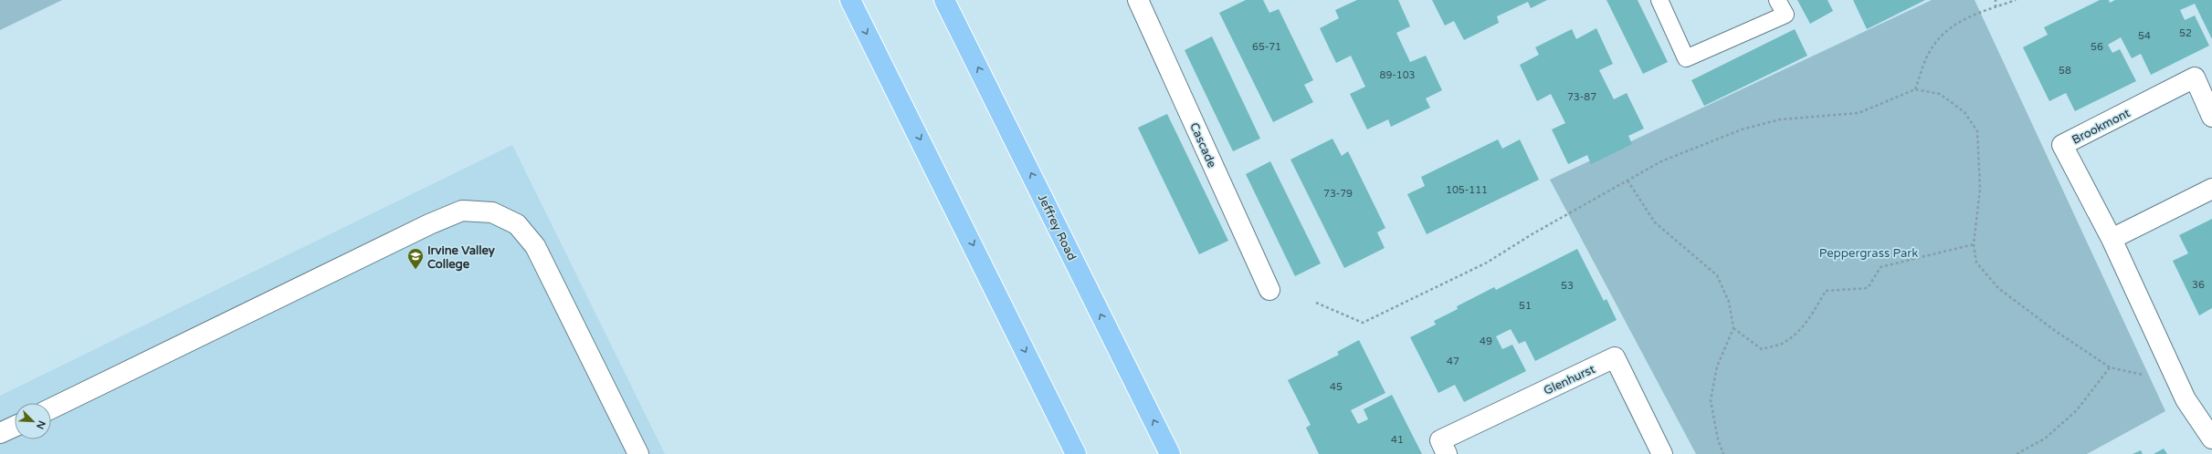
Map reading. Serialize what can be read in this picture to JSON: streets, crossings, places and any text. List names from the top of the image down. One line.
{"streets":{"main road":["Jeffrey Road"],"street":["Brookmont","Cascade","Glenhurst"]},"parks":["Peppergrass Park"],"places":{"school or university":["Irvine Valley College"]},"house_numbers":["52","54","65-71","56","58","89-103","73-87","105-111","73-79","36","53","51","49","47","45","41"],"north":"bottom right"}
